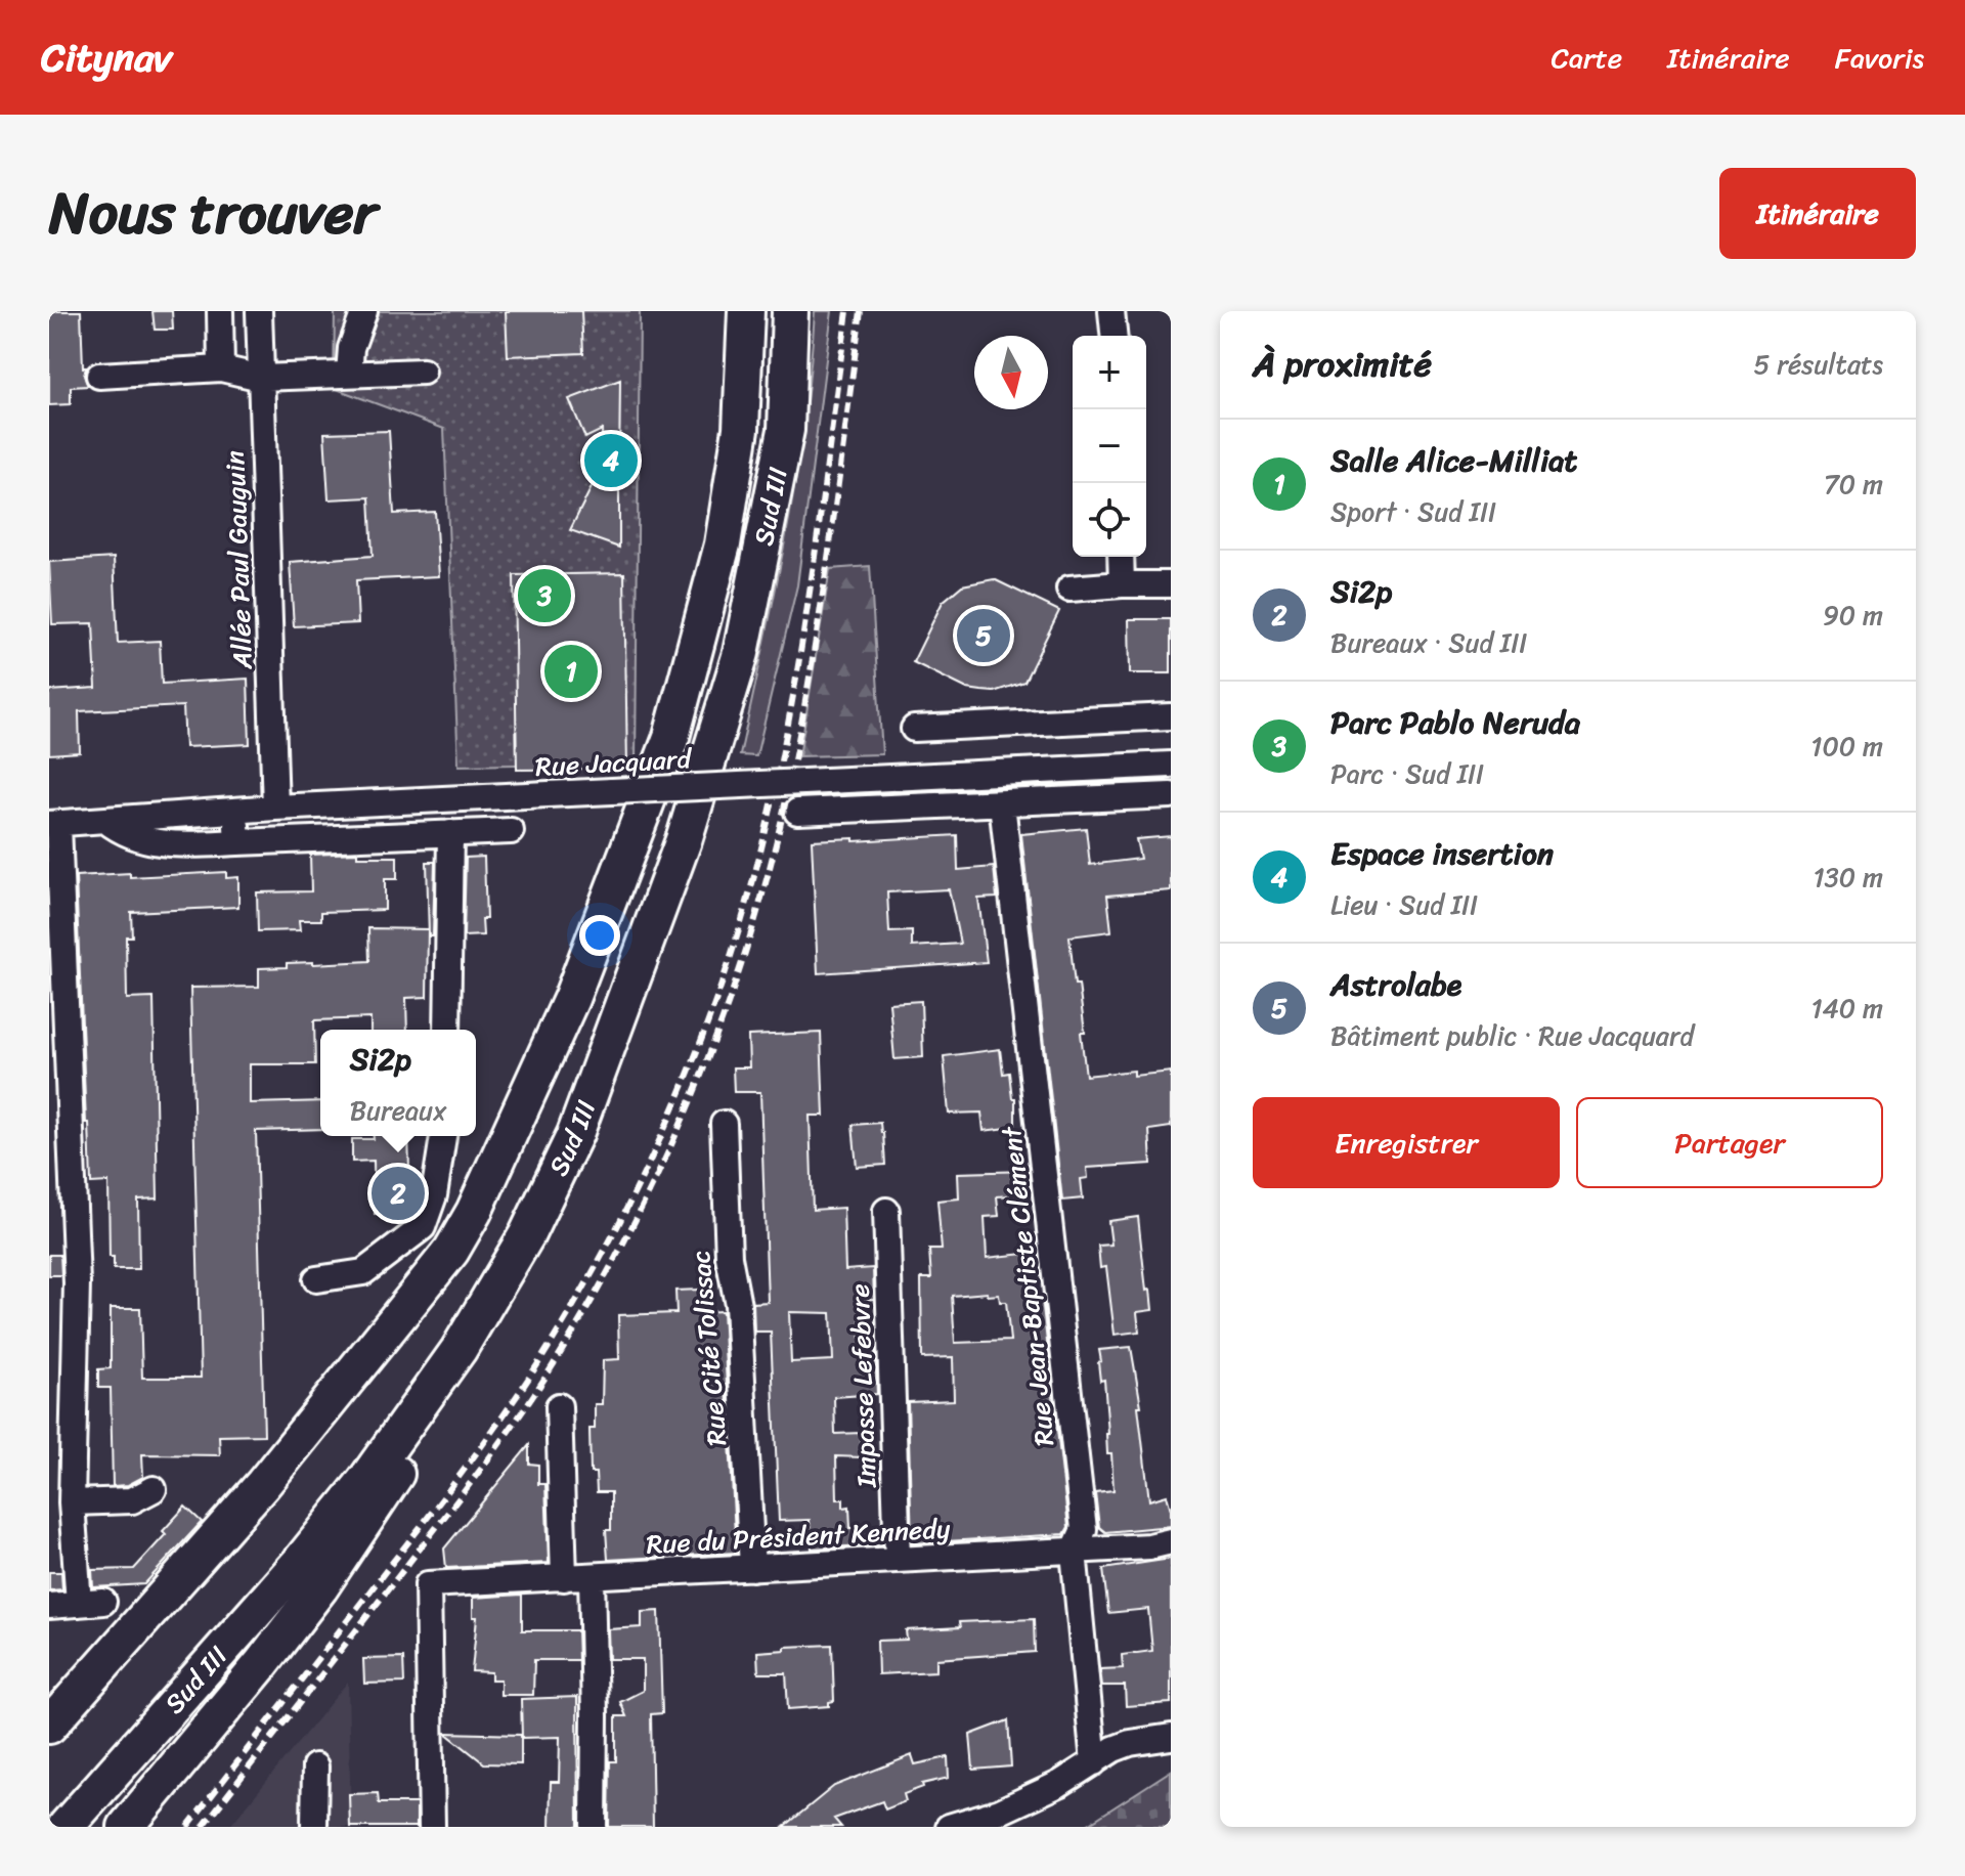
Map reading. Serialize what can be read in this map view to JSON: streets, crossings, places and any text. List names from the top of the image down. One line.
{"streets":{"highway":["Sud III"],"street":["Allée Paul Gauguin","Rue Jacquard","Rue Jean-Baptiste Clément","Rue Cité Tolissac","Impasse Lefebvre","Rue du Président Kennedy"]},"crossings":[["Allée Paul Gauguin","Rue Jacquard"],["Rue Jean-Baptiste Clément","Rue du Président Kennedy"],["Rue Cité Tolissac","Rue du Président Kennedy"],["Impasse Lefebvre","Rue du Président Kennedy"]],"north":"bottom","page":{"header":"Citynav","nav":["Carte","Itinéraire","Favoris"],"title":"Nous trouver","buttons":["Itinéraire",["Enregistrer","Partager"]],"heading":["À proximité","5 résultats"],"map_buttons":["+","−"],"list":[{"mark":"1","name":"Salle Alice-Milliat","note":"Sport · Sud III","value":"70 m"},{"mark":"2","name":"Si2p","note":"Bureaux · Sud III","value":"90 m"},{"mark":"3","name":"Parc Pablo Neruda","note":"Parc · Sud III","value":"100 m"},{"mark":"4","name":"Espace insertion","note":"Lieu · Sud III","value":"130 m"},{"mark":"5","name":"Astrolabe","note":"Bâtiment public · Rue Jacquard","value":"140 m"}],"pins":["4","3","5","1","2"],"popup":["Si2p","Bureaux"]}}
